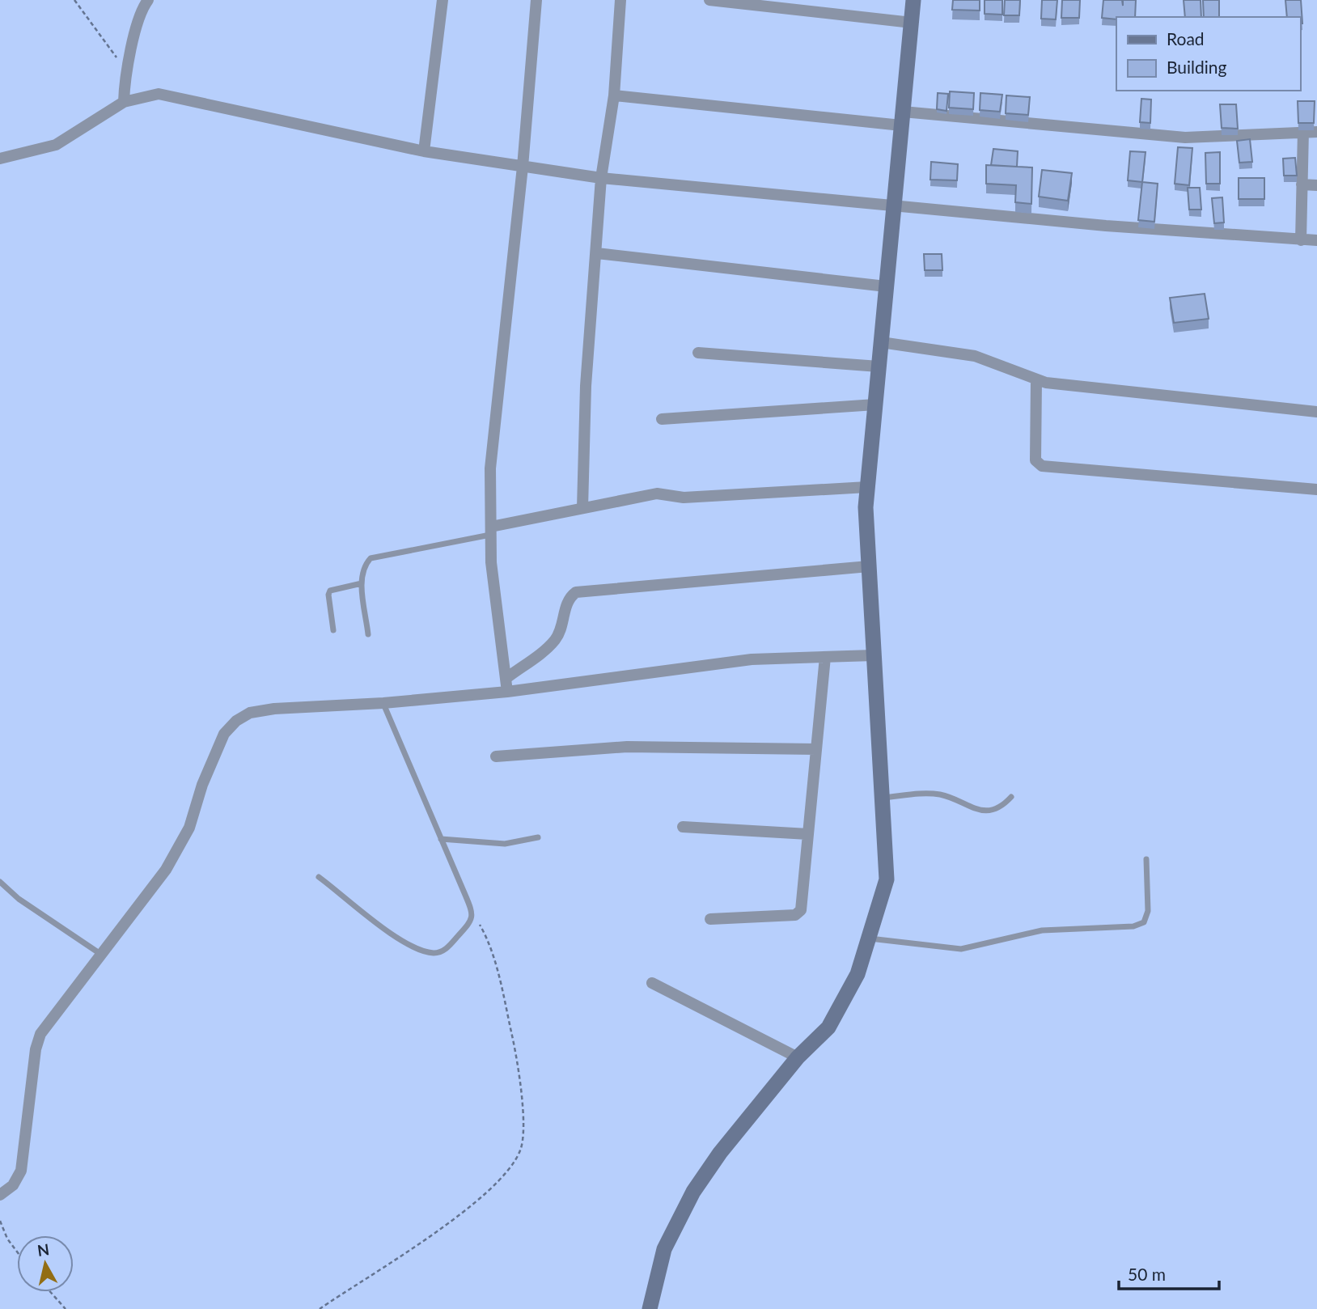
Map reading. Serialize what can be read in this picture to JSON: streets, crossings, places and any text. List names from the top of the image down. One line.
{"legend":["Road","Building"],"scale_bar":"50 m","north":"top"}
